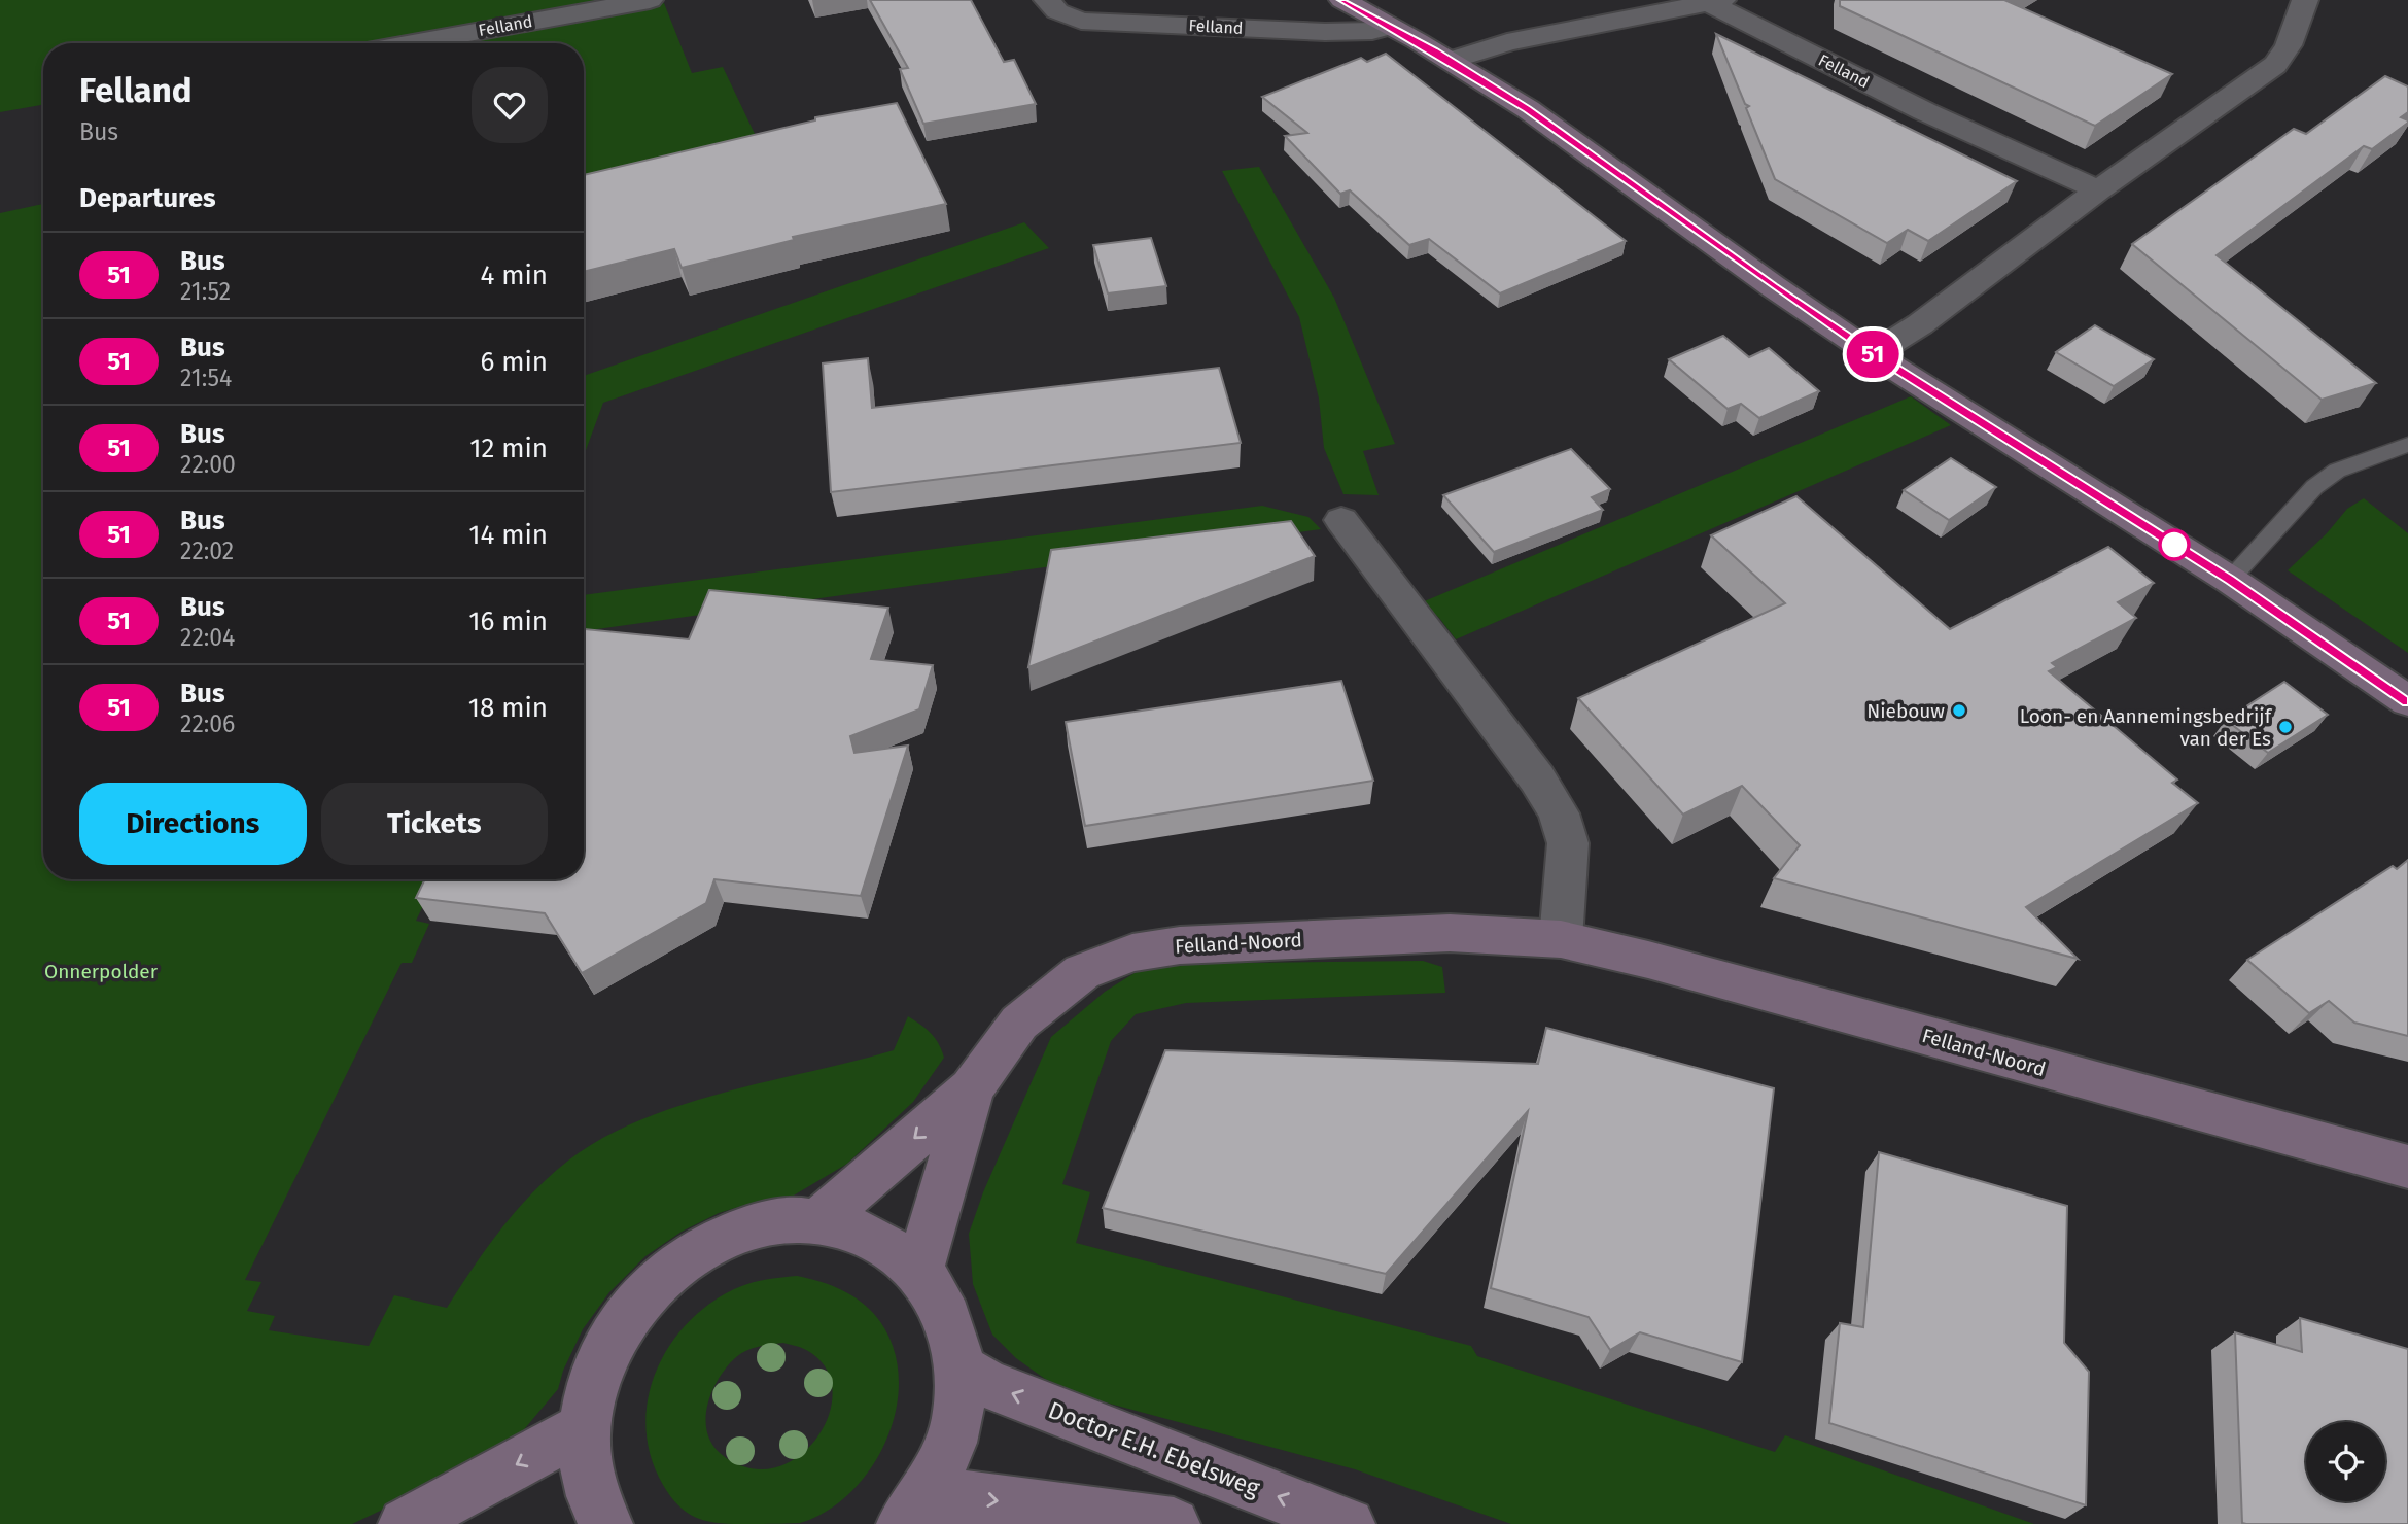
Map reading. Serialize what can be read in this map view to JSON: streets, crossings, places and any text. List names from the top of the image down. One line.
{"streets":{"street":["Felland","Felland-Noord","Doctor E.H. Ebelsweg"]},"parks":["Onnerpolder"],"places":["Niebouw","Loon- en Aannemingsbedrijf van der Es"],"lines":["bus line 51"],"page":{"on_map":"51","heading":[["Felland","Bus"],"Departures"],"list":[{"mark":"51","name":"Bus","note":"21:52","value":"4 min"},{"mark":"51","name":"Bus","note":"21:54","value":"6 min"},{"mark":"51","name":"Bus","note":"22:00","value":"12 min"},{"mark":"51","name":"Bus","note":"22:02","value":"14 min"},{"mark":"51","name":"Bus","note":"22:04","value":"16 min"},{"mark":"51","name":"Bus","note":"22:06","value":"18 min"}],"buttons":["Directions","Tickets"]}}
